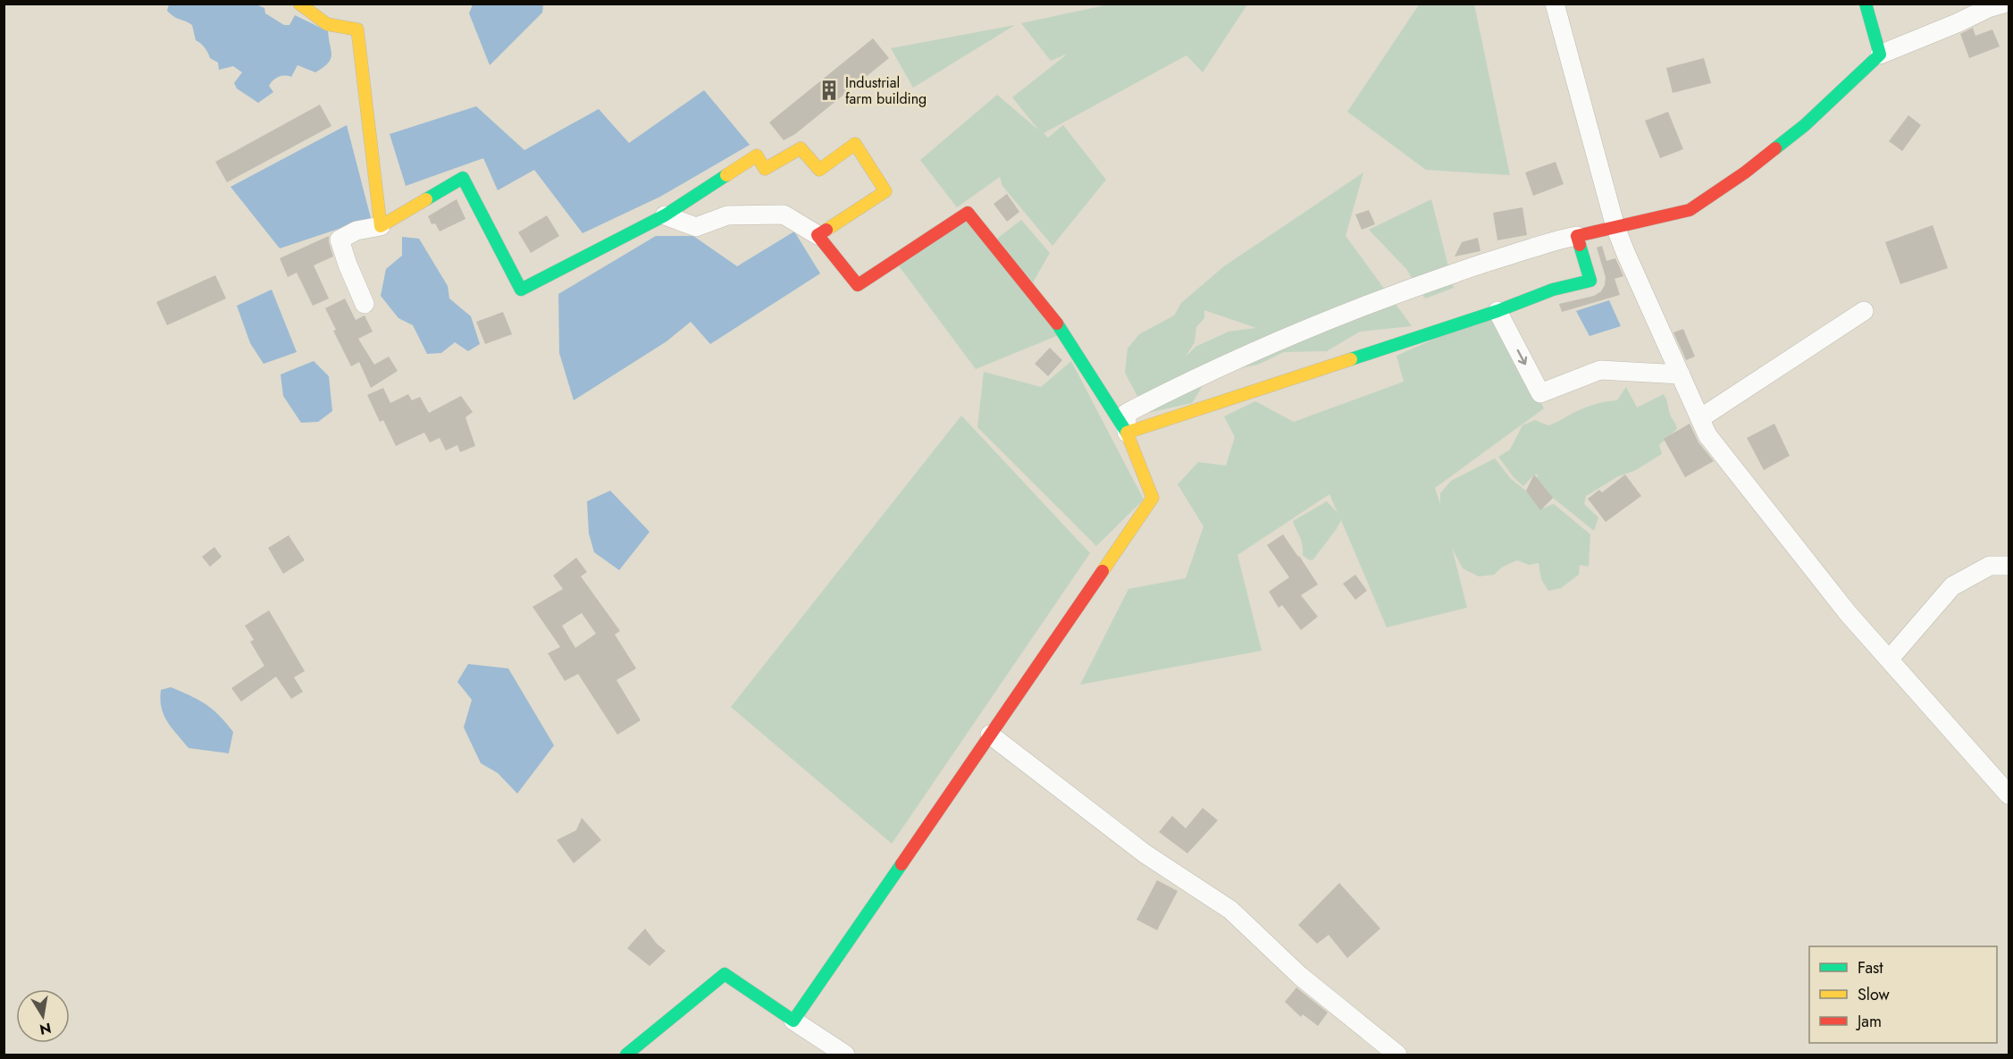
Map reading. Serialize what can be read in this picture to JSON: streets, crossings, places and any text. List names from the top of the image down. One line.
{"places":{"building":["Industrial farm building"]},"legend":["Fast","Slow","Jam"],"north":"bottom"}
